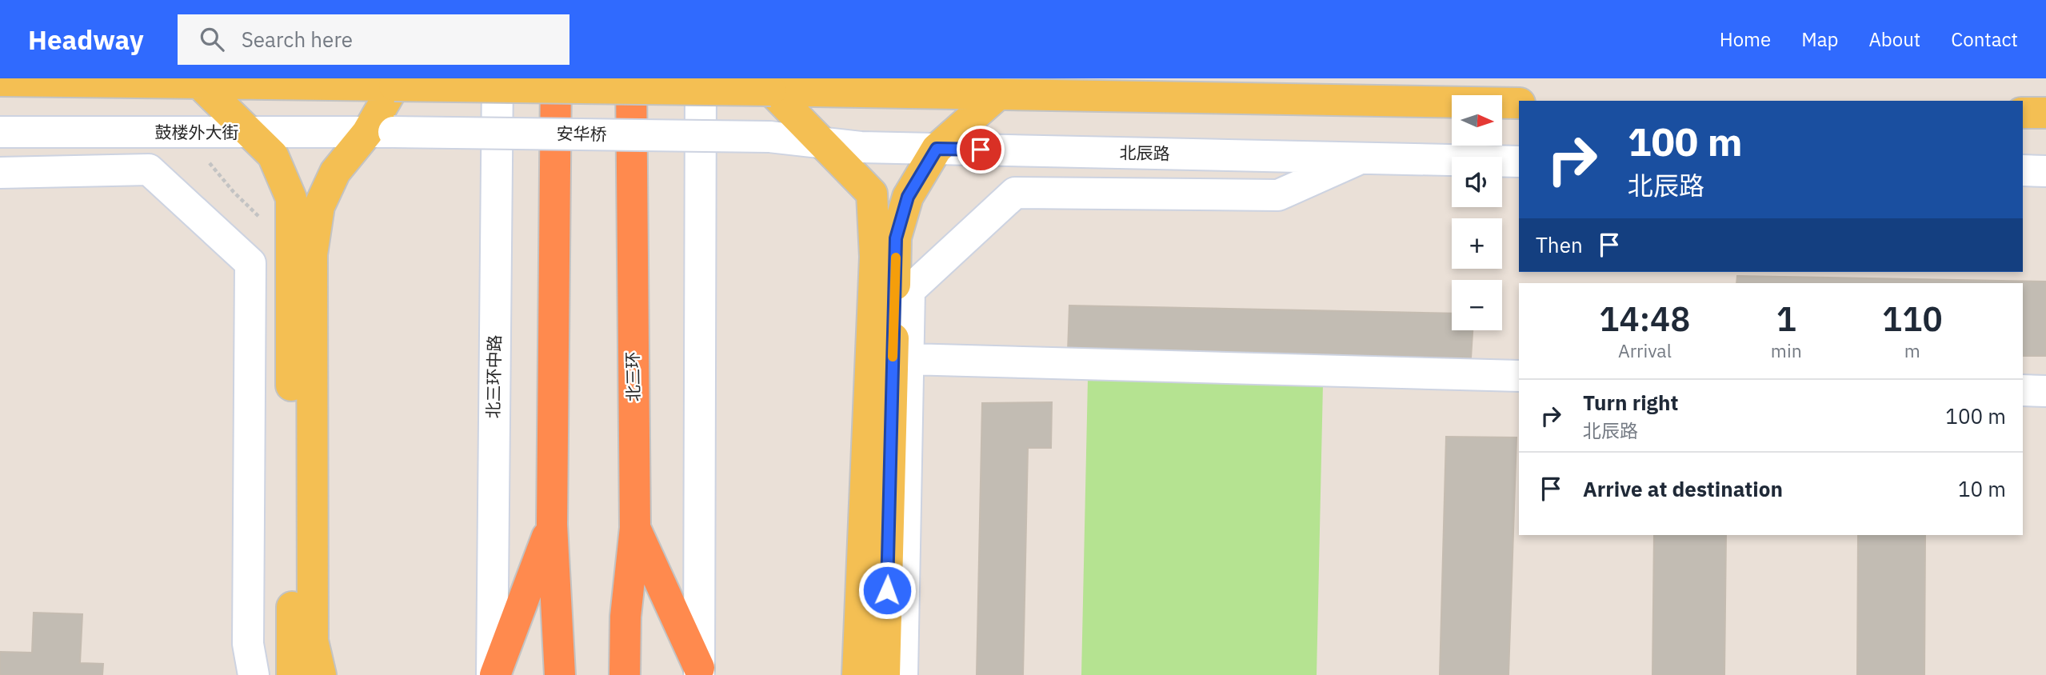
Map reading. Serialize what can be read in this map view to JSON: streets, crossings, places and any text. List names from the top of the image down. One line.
{"streets":{"highway":["北三环"],"street":["鼓楼外大街","安华桥","北辰路","北三环中路"]},"crossings":[["鼓楼外大街","安华桥"],["安华桥","北辰路"]],"north":"right","page":{"header":"Headway","search":"Search here","nav":["Home","Map","About","Contact"],"map_buttons":["+","−"],"turn":["100 m","北辰路"],"then":"Then","eta":["14:48","Arrival","1","min","110","m"],"list":[{"name":"Turn right","note":"北辰路","value":"100 m"},{"name":"Arrive at destination","value":"10 m"}]}}
